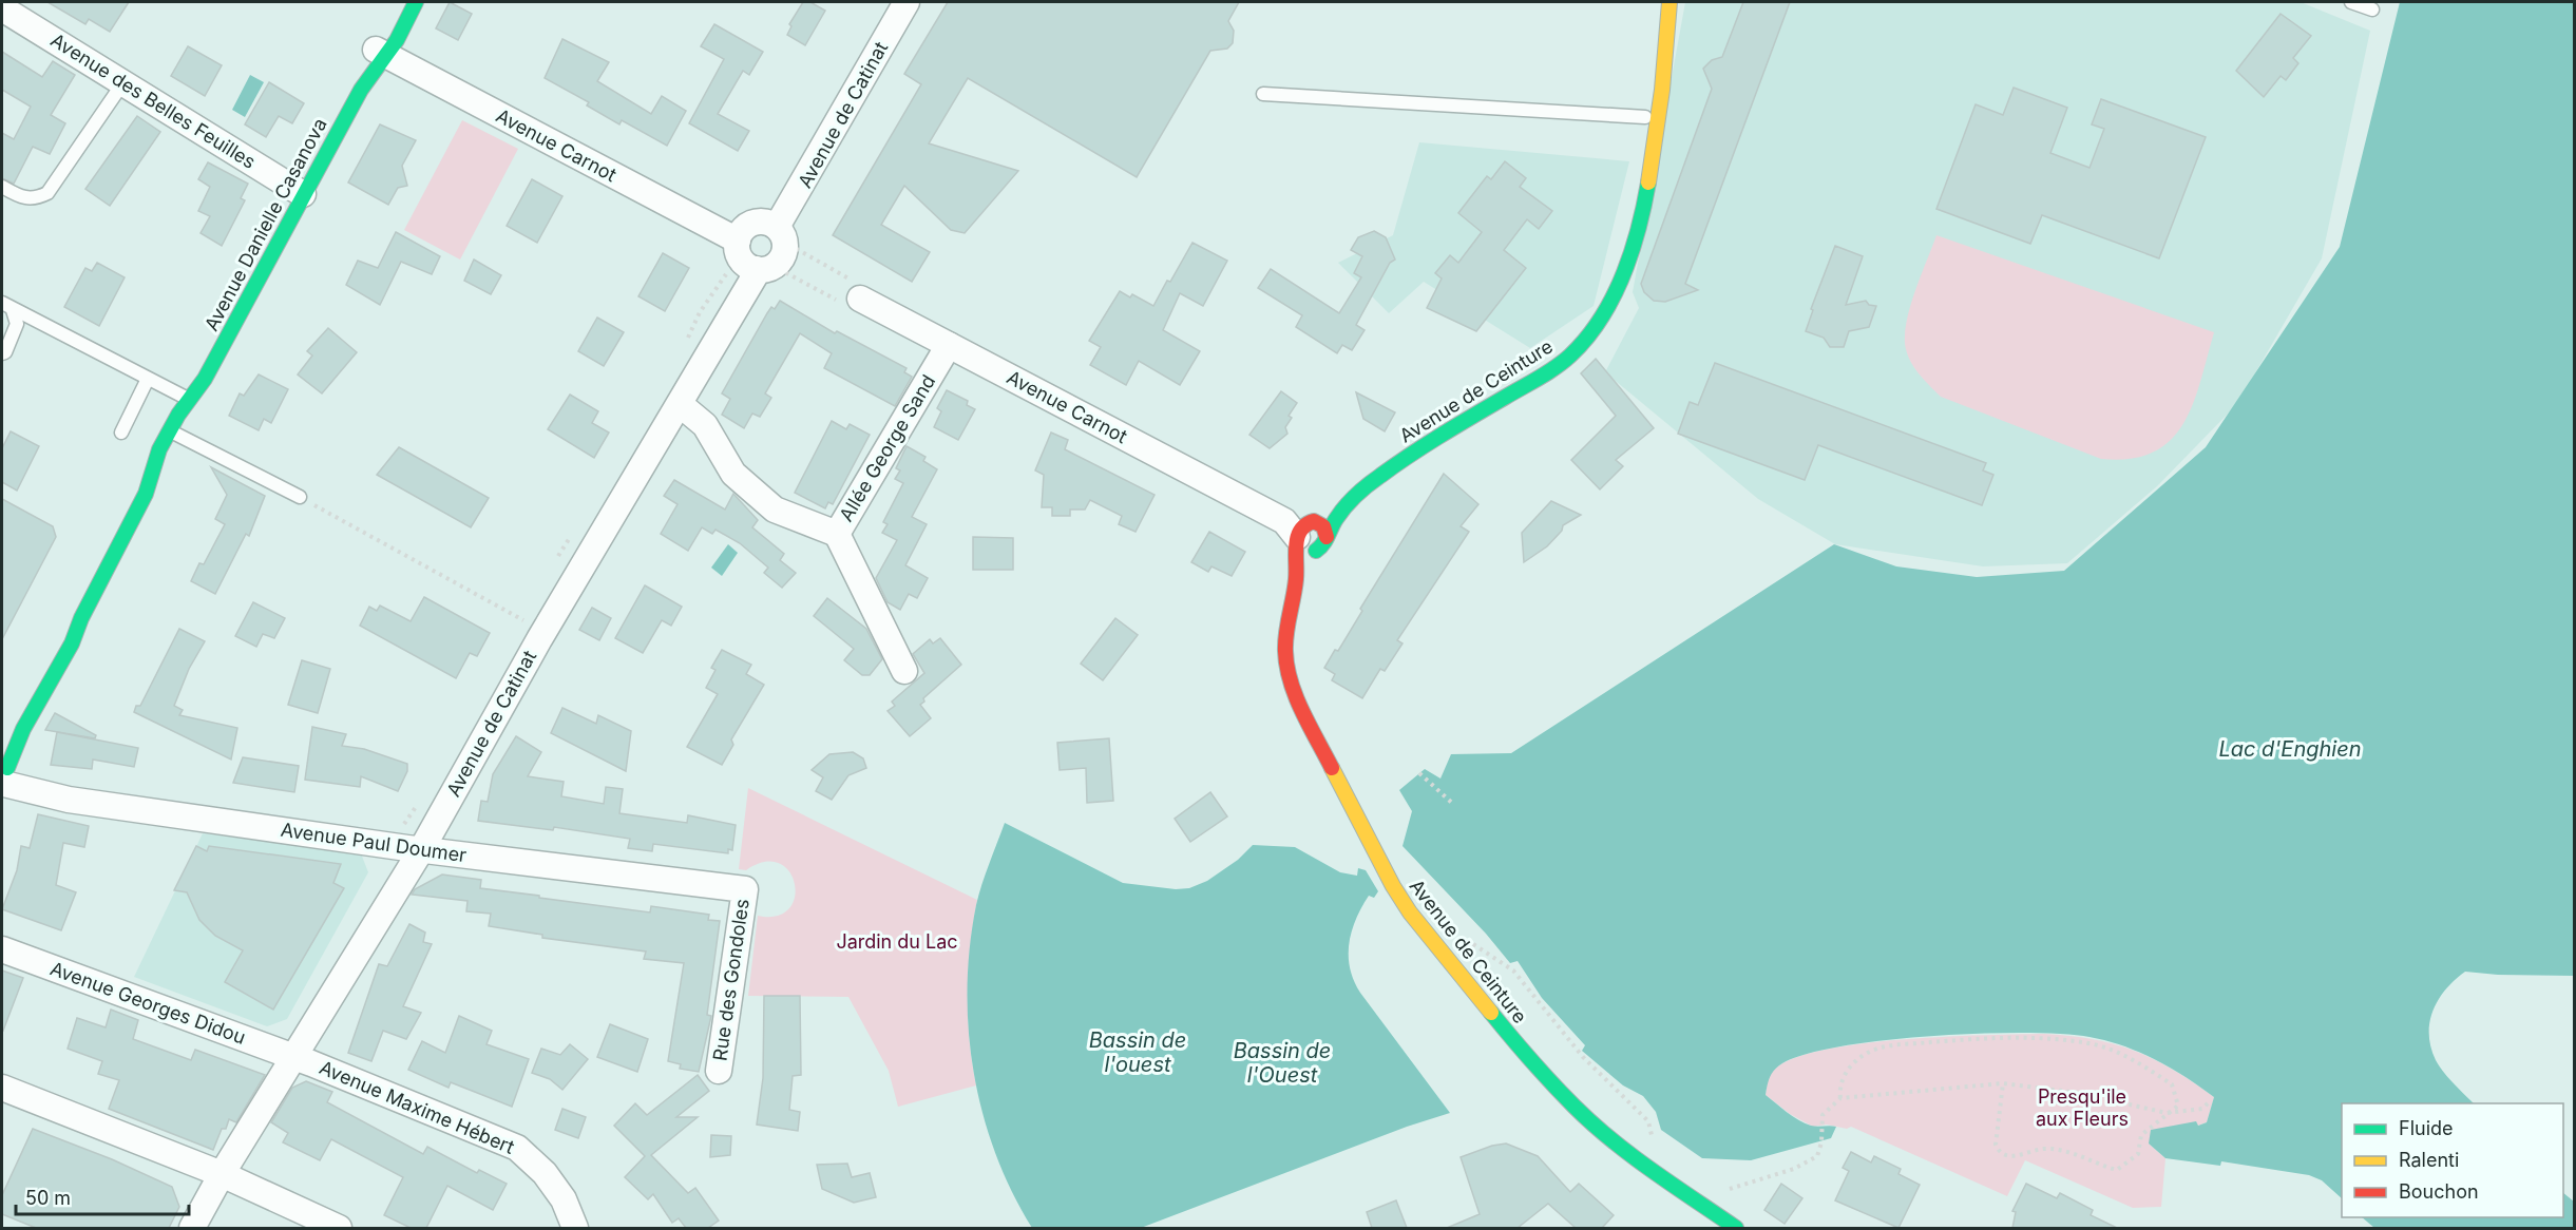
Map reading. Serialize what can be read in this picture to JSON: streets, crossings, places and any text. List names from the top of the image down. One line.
{"streets":{"street":["Avenue des Belles Feuilles","Avenue de Catinat","Avenue Carnot","Avenue Danielle Casanova","Avenue de Ceinture","Allée George Sand","Avenue Paul Doumer","Rue des Gondoles","Avenue Georges Didou","Avenue Maxime Hébert"]},"crossings":[["Avenue des Belles Feuilles","Avenue Danielle Casanova"],["Avenue de Catinat","Allée George Sand"],["Avenue de Catinat","Avenue Paul Doumer"],["Avenue de Catinat","Avenue Georges Didou"],["Avenue de Catinat","Avenue Maxime Hébert"],["Avenue Carnot","Avenue Danielle Casanova"],["Avenue Carnot","Avenue de Ceinture"],["Avenue Carnot","Allée George Sand"],["Avenue Danielle Casanova","Avenue Paul Doumer"],["Avenue Paul Doumer","Rue des Gondoles"],["Avenue Georges Didou","Avenue Maxime Hébert"]],"water":["Lac d'Enghien","Bassin de l'ouest","Bassin de l'Ouest"],"parks":["Jardin du Lac","Presqu'ile aux Fleurs"],"legend":["Fluide","Ralenti","Bouchon"],"scale_bar":"50 m"}
